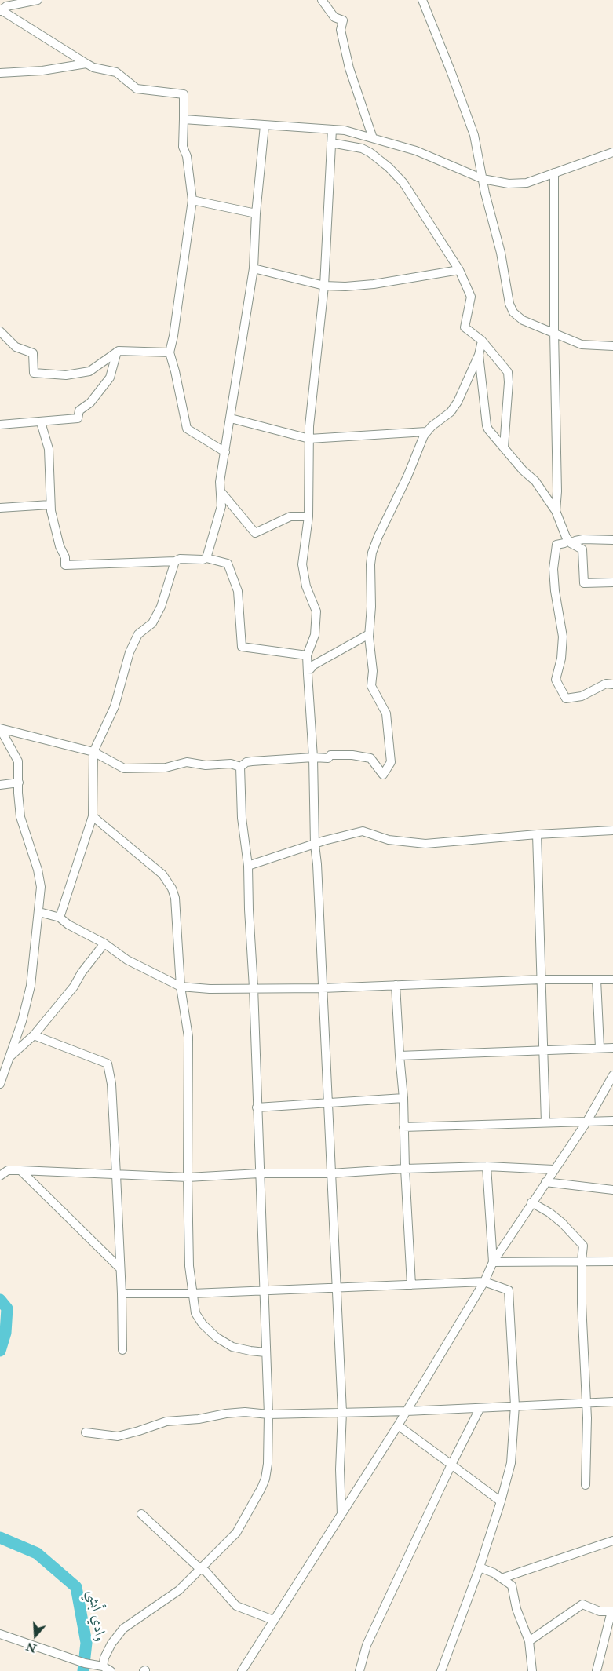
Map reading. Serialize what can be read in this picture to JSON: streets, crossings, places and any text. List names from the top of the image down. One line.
{"water":["وادي أبشي"],"north":"bottom"}
